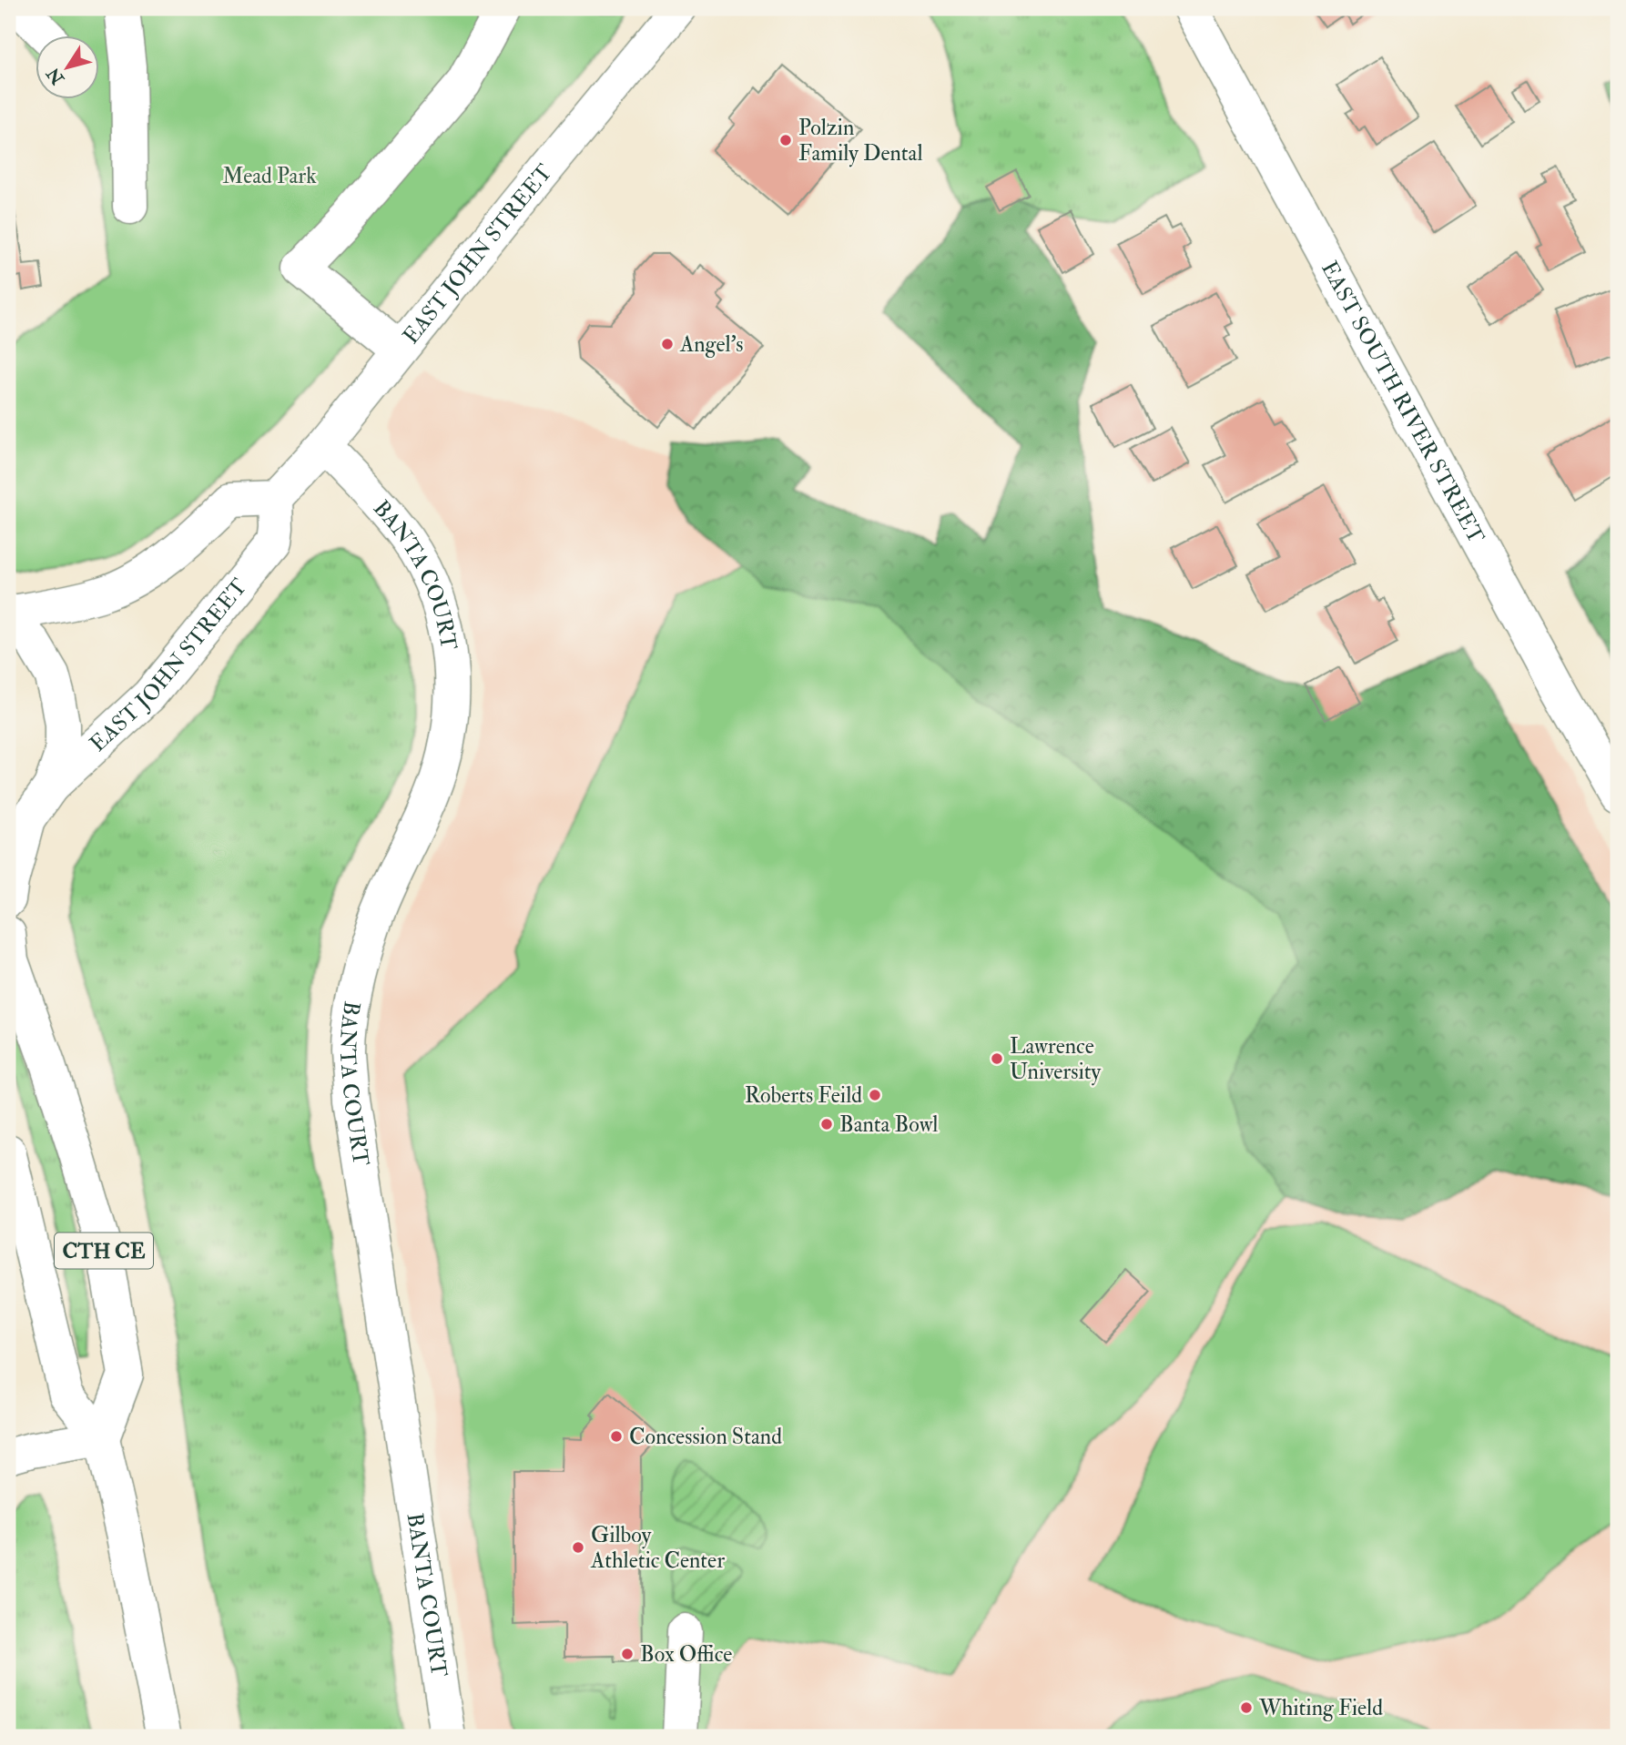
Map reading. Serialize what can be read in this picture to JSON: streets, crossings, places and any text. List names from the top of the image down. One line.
{"streets":{"street":["EAST JOHN STREET","EAST SOUTH RIVER STREET","BANTA COURT","CTH CE"]},"crossings":[["EAST JOHN STREET","BANTA COURT"]],"parks":["Mead Park"],"places":["Polzin Family Dental","Angel's","Lawrence University","Roberts Feild","Banta Bowl","Concession Stand","Gilboy Athletic Center","Box Office","Whiting Field"],"north":"bottom left"}
